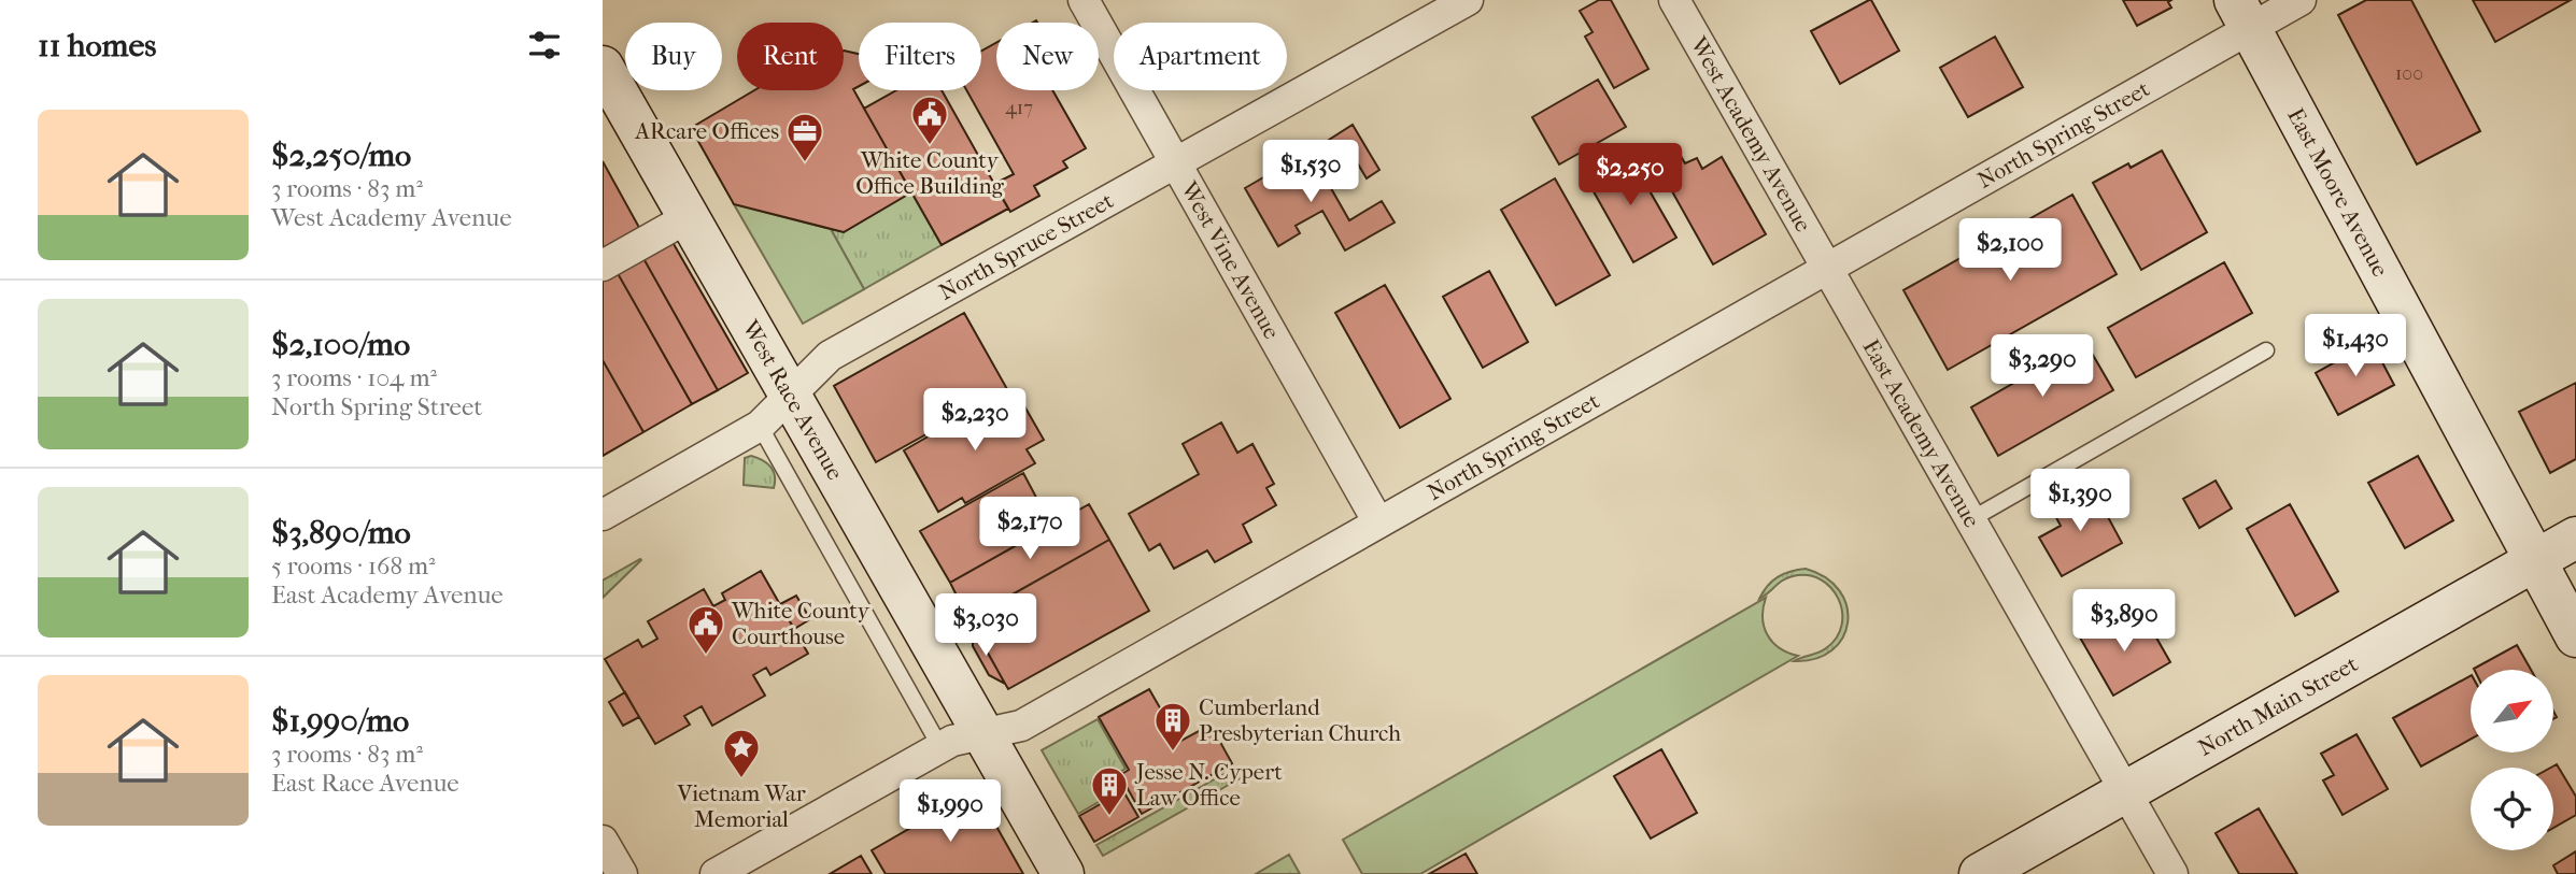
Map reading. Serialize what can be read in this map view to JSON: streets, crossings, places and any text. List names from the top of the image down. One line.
{"streets":{"street":["West Academy Avenue","North Spring Street","East Moore Avenue","North Spruce Street","West Vine Avenue","West Race Avenue","East Academy Avenue","North Main Street"]},"crossings":[["West Academy Avenue","North Spring Street"],["West Academy Avenue","East Academy Avenue"],["North Spring Street","East Moore Avenue"],["North Spring Street","West Vine Avenue"],["North Spring Street","West Race Avenue"],["North Spring Street","East Academy Avenue"],["East Moore Avenue","North Main Street"],["North Spruce Street","West Vine Avenue"],["North Spruce Street","West Race Avenue"],["East Academy Avenue","North Main Street"]],"places":{"public building":["White County Office Building","White County Courthouse"],"office":["ARcare Offices"],"building":["Cumberland Presbyterian Church","Jesse N. Cypert Law Office"],"place":["Vietnam War Memorial"]},"house_numbers":["100","417"],"north":"top right","page":{"heading":"11 homes","chip":["Buy","Rent","Filters","New","Apartment"],"list":[{"name":"$2,250/mo","note":"3 rooms · 83 m² · West Academy Avenue"},{"name":"$2,100/mo","note":"3 rooms · 104 m² · North Spring Street"},{"name":"$3,890/mo","note":"5 rooms · 168 m² · East Academy Avenue"},{"name":"$1,990/mo","note":"3 rooms · 83 m² · East Race Avenue"}],"price":["$1,530","$2,250","$2,100","$1,430","$3,290","$2,230","$1,390","$2,170","$3,890","$3,030","$1,990"]}}
